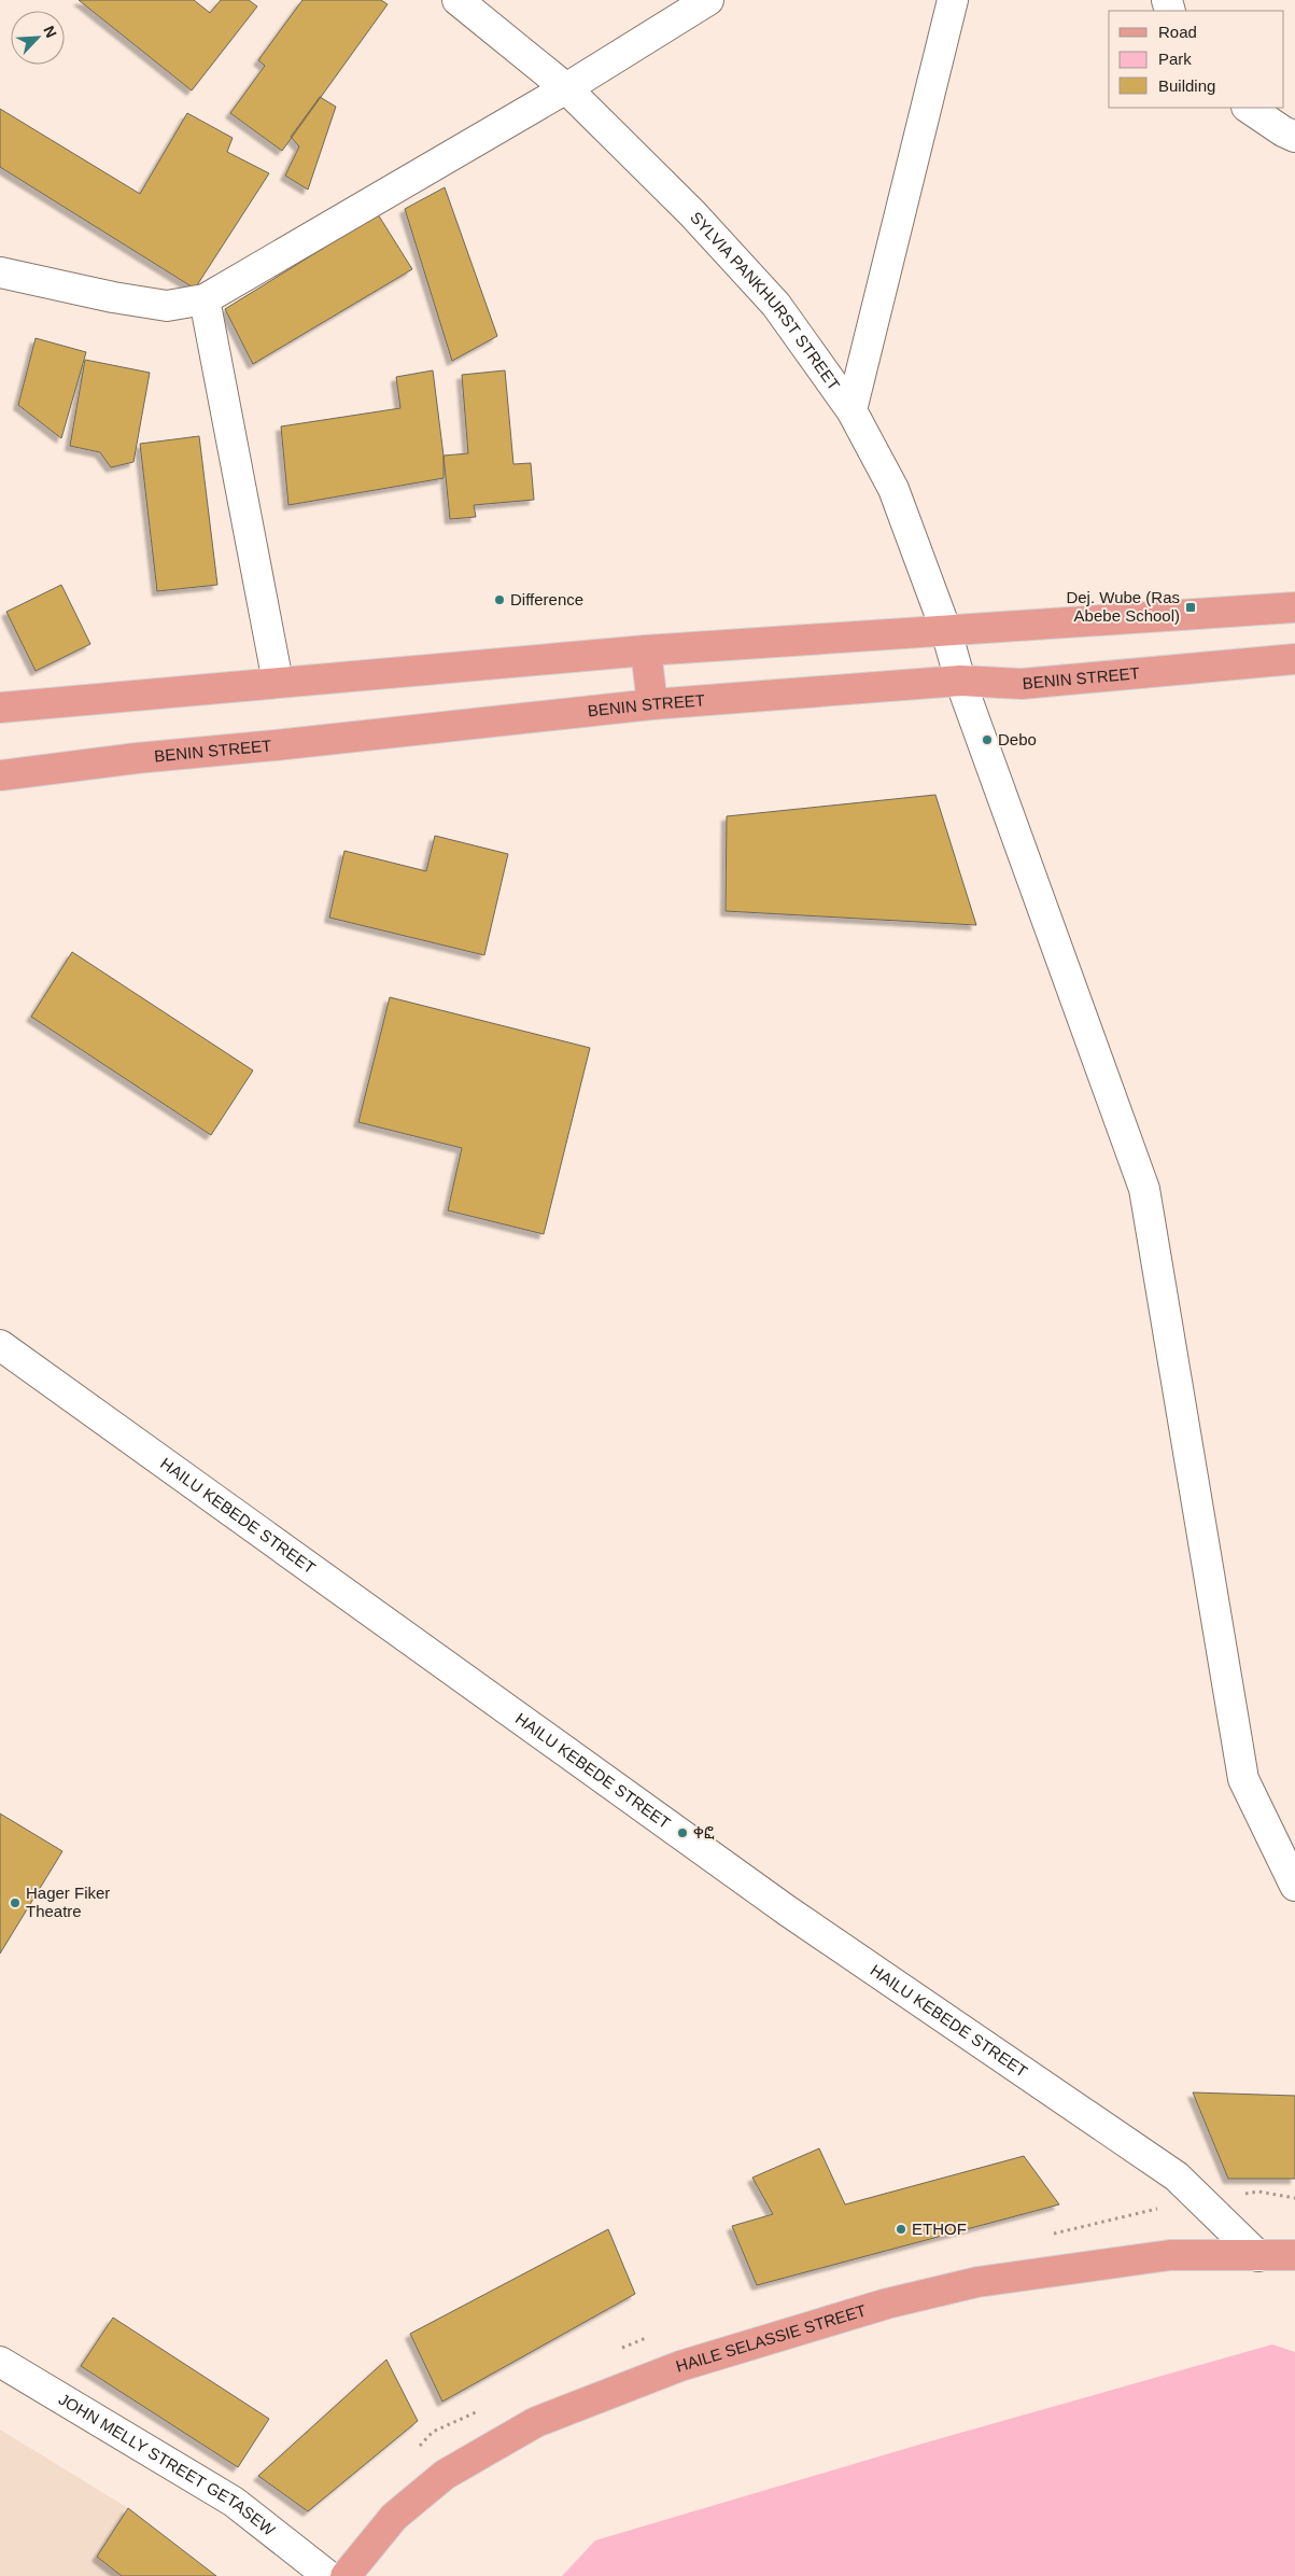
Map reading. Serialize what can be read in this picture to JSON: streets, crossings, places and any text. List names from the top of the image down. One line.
{"streets":{"main road":["BENIN STREET","HAILE SELASSIE STREET"],"street":["SYLVIA PANKHURST STREET","HAILU KEBEDE STREET","JOHN MELLY STREET GETASEW"]},"crossings":[["SYLVIA PANKHURST STREET","BENIN STREET"],["HAILU KEBEDE STREET","HAILE SELASSIE STREET"]],"places":{"other":["Difference","Debo","ቀፎ","Hager Fiker Theatre","ETHOF"],"transit":["Dej. Wube (Ras Abebe School)"]},"legend":["Road","Park","Building"],"north":"top right"}
